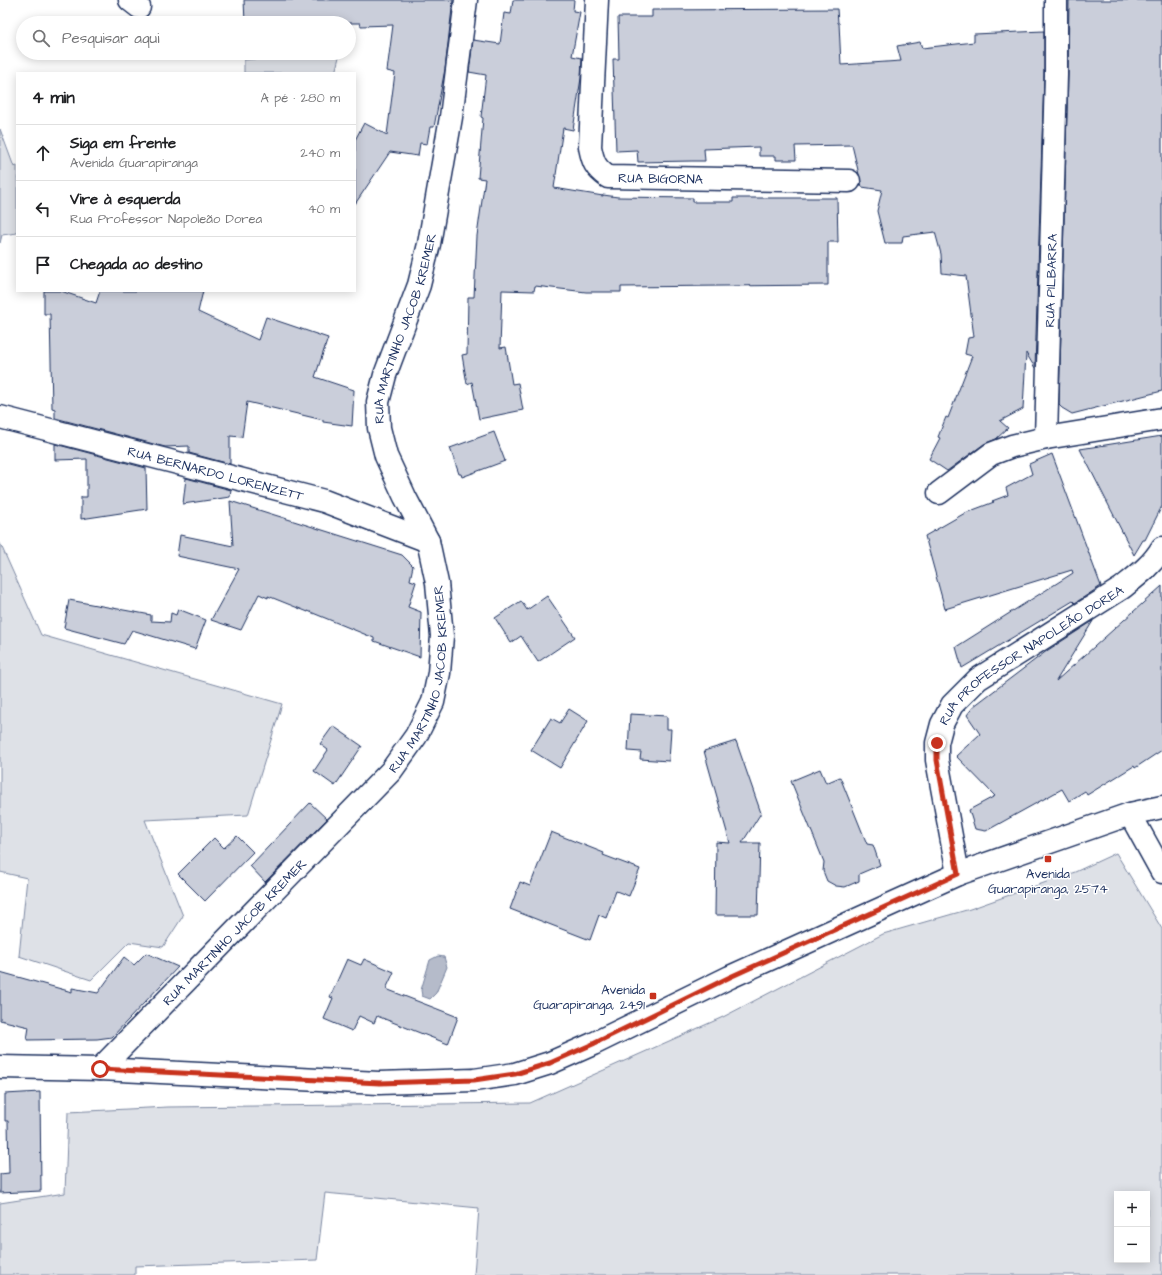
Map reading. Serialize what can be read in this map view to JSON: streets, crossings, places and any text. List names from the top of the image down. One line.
{"streets":{"street":["RUA BIGORNA","RUA PILBARRA","RUA MARTINHO JACOB KREMER","RUA BERNARDO LORENZETT","RUA PROFESSOR NAPOLEÃO DOREA"]},"crossings":[["RUA MARTINHO JACOB KREMER","RUA BERNARDO LORENZETT"]],"places":{"transit":["Avenida Guarapiranga, 2574","Avenida Guarapiranga, 2491"]},"page":{"search":"Pesquisar aqui","heading":["4 min","A pé · 280 m"],"list":[["Siga em frente","Avenida Guarapiranga","240 m"],["Vire à esquerda","Rua Professor Napoleão Dorea","40 m"],"Chegada ao destino"],"map_buttons":["+","−"]}}
